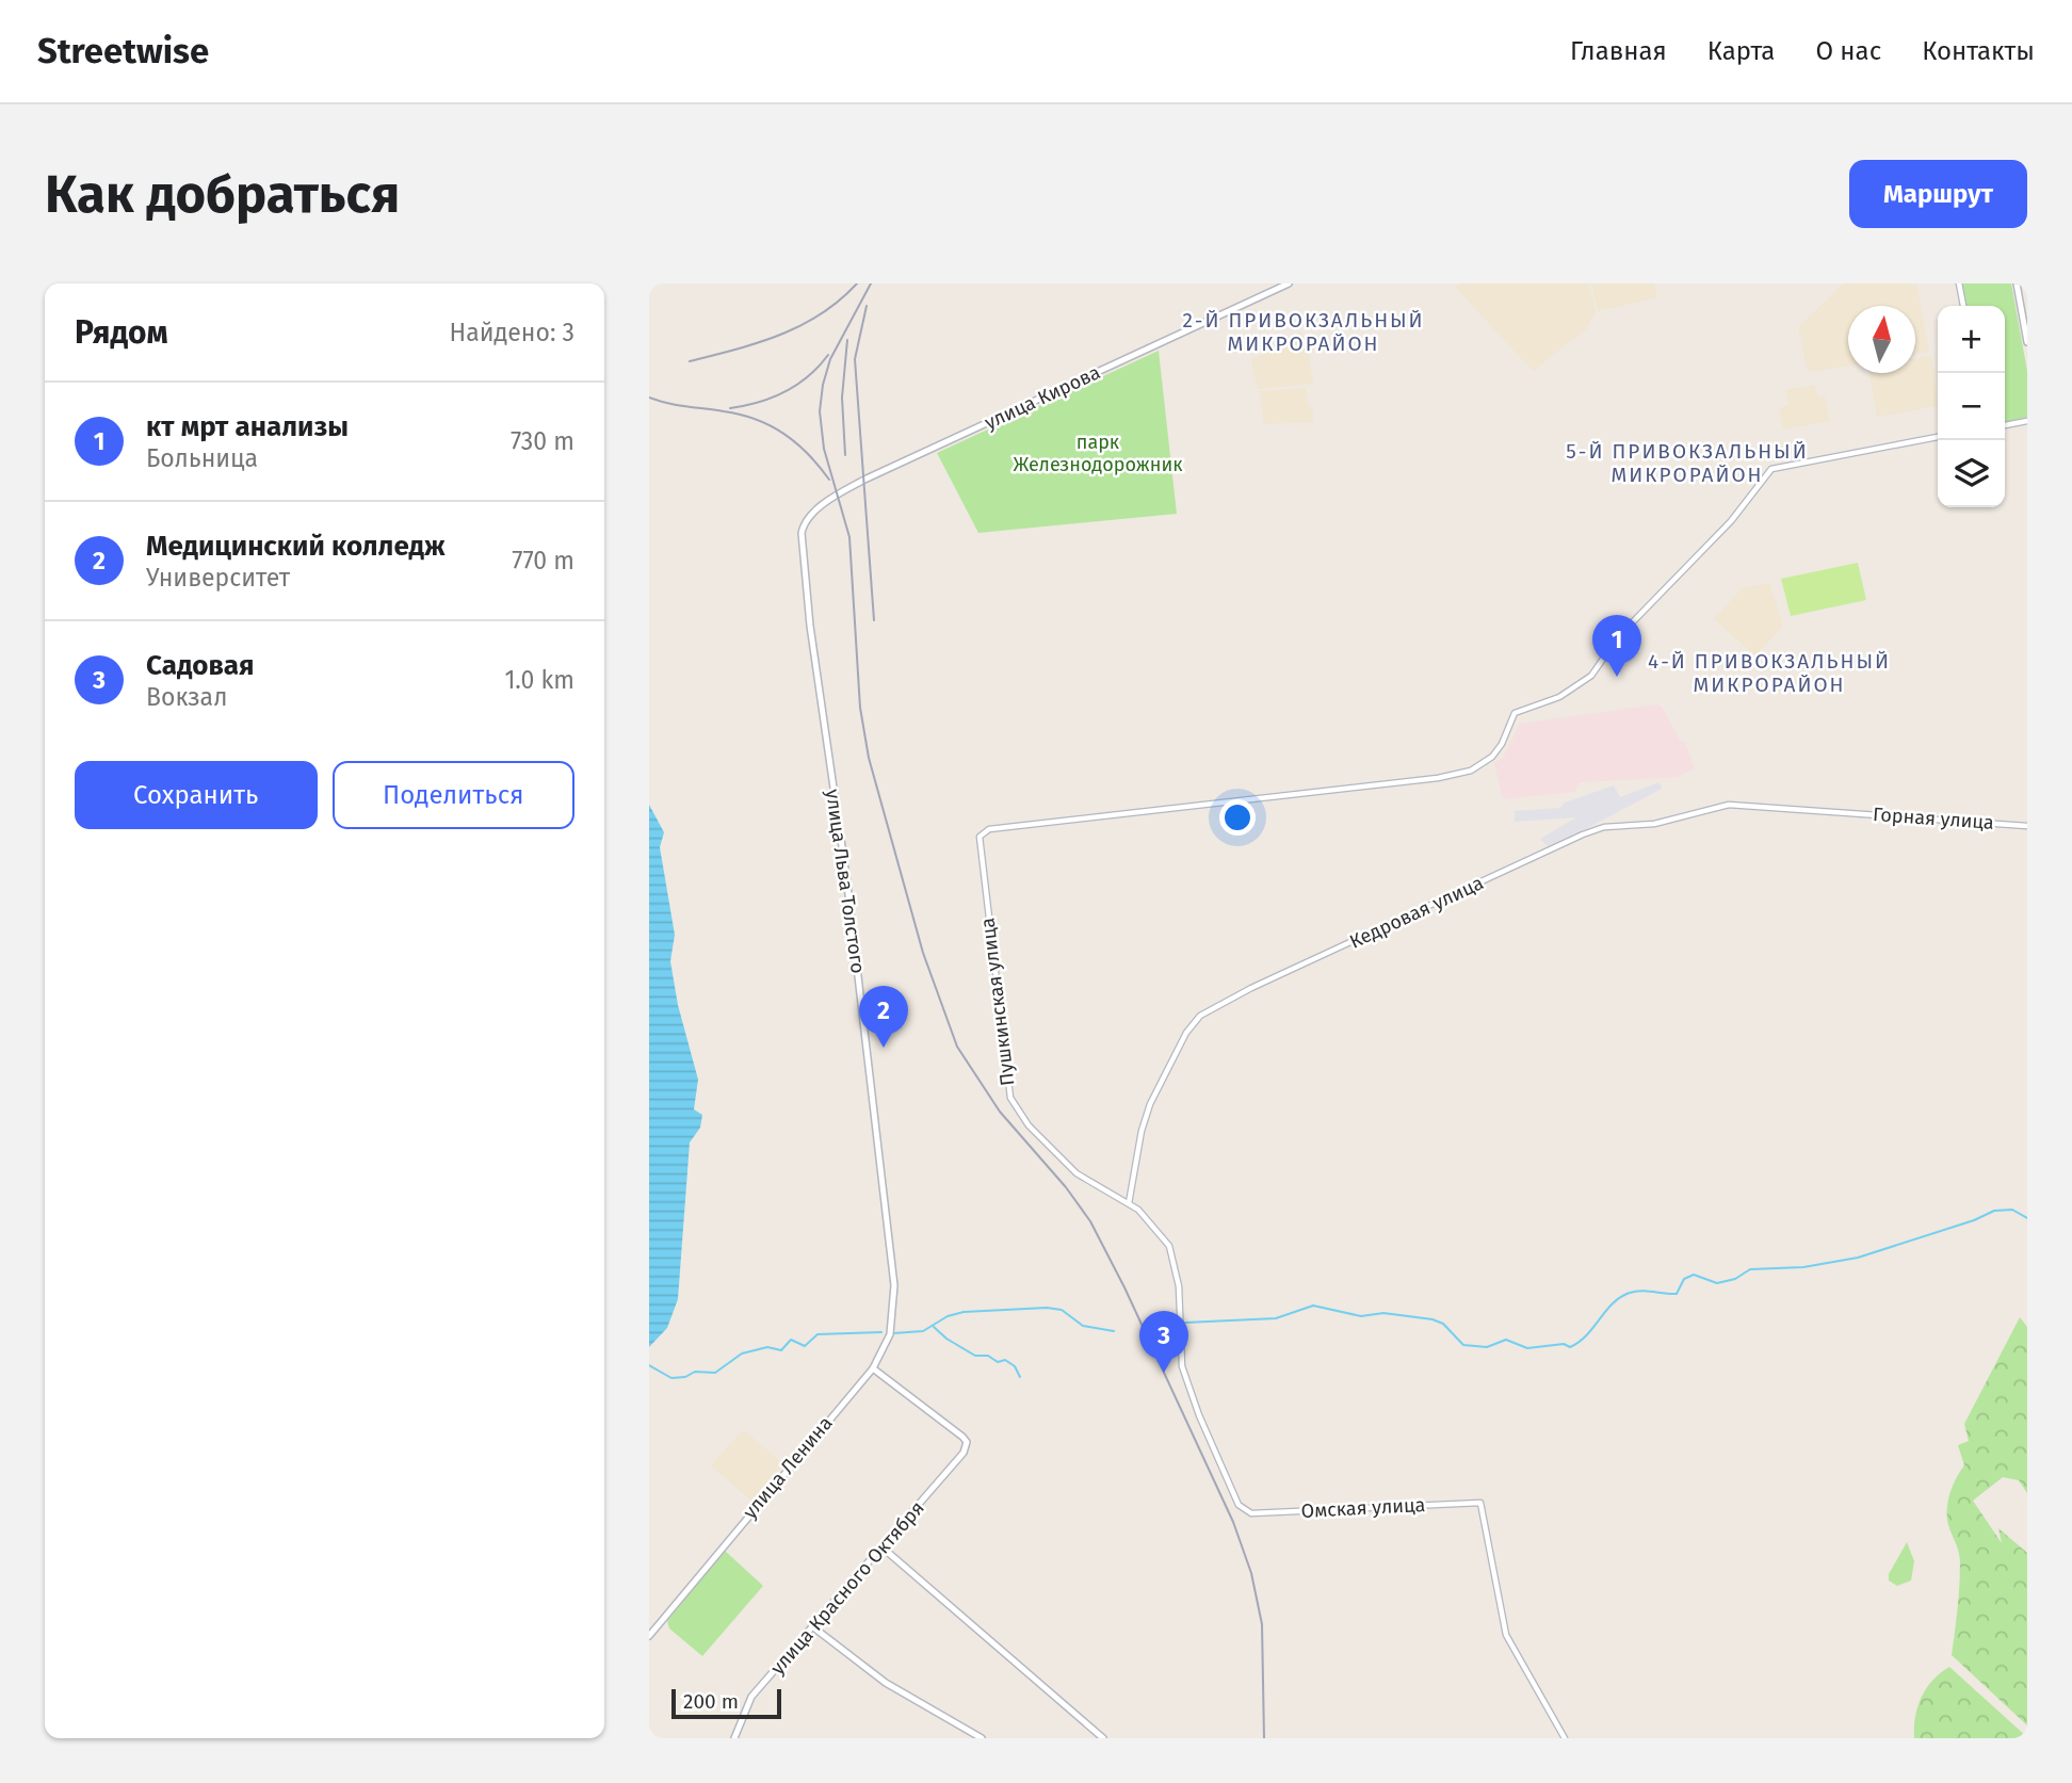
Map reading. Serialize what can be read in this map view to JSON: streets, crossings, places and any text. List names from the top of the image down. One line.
{"streets":{"main road":["улица Кирова","улица Льва Толстого","улица Ленина","улица Красного Октября"],"street":["Горная улица","Кедровая улица","Пушкинская улица","Омская улица"]},"crossings":[["улица Кирова","улица Льва Толстого"],["Горная улица","Кедровая улица"],["улица Льва Толстого","улица Ленина"],["Кедровая улица","Пушкинская улица"],["Пушкинская улица","Омская улица"],["улица Ленина","улица Красного Октября"]],"districts":["2-Й ПРИВОКЗАЛЬНЫЙ МИКРОРАЙОН","5-Й ПРИВОКЗАЛЬНЫЙ МИКРОРАЙОН","4-Й ПРИВОКЗАЛЬНЫЙ МИКРОРАЙОН"],"parks":["парк Железнодорожник"],"scale_bar":"200 m","north":"top","page":{"header":"Streetwise","nav":["Главная","Карта","О нас","Контакты"],"buttons":["Маршрут",["Сохранить","Поделиться"]],"title":"Как добраться","heading":["Рядом","Найдено: 3"],"map_buttons":["+","−"],"list":[{"mark":"1","name":"кт мрт анализы","note":"Больница","value":"730 m"},{"mark":"2","name":"Медицинский колледж","note":"Университет","value":"770 m"},{"mark":"3","name":"Садовая","note":"Вокзал","value":"1.0 km"}],"pins":["1","2","3"],"scale":"200 m"}}
